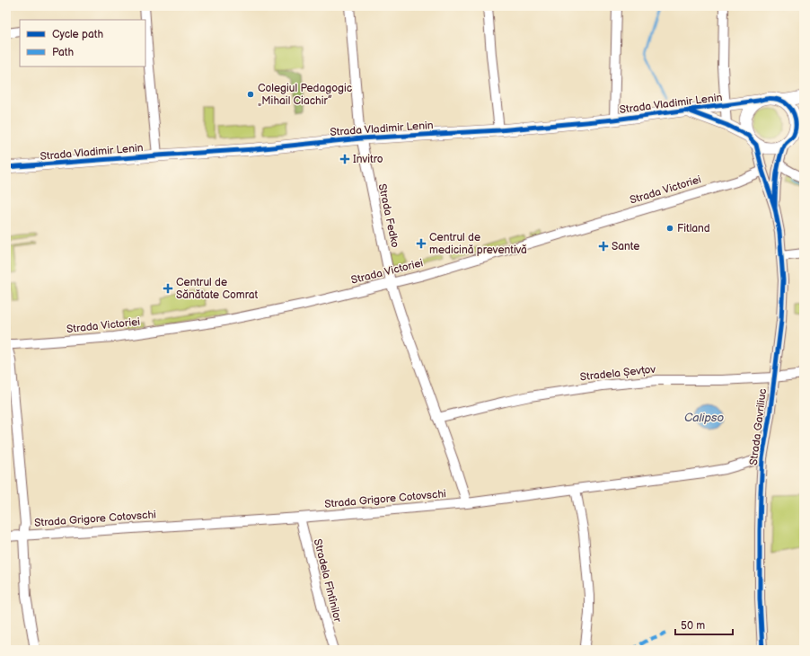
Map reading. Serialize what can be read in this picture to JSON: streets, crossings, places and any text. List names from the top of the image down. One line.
{"streets":{"main road":["Strada Vladimir Lenin"],"street":["Strada Victoriei","Strada Fedko","Stradela Șevțov","Strada Gavriliuc","Strada Grigore Cotovschi","Stradela Fîntînilor"]},"crossings":[["Strada Vladimir Lenin","Strada Fedko"],["Strada Vladimir Lenin","Strada Gavriliuc"],["Strada Victoriei","Strada Fedko"],["Strada Victoriei","Strada Gavriliuc"],["Strada Fedko","Stradela Șevțov"],["Strada Fedko","Strada Grigore Cotovschi"],["Stradela Șevțov","Strada Gavriliuc"],["Strada Gavriliuc","Strada Grigore Cotovschi"],["Strada Grigore Cotovschi","Stradela Fîntînilor"]],"water":["Calipso"],"places":{"other":["Colegiul Pedagogic „Mihail Ciachir”","Fitland"],"health":["Invitro","Centrul de medicină preventivă","Sante","Centrul de Sănătate Comrat"]},"legend":["Cycle path","Path"],"scale_bar":"50 m"}
